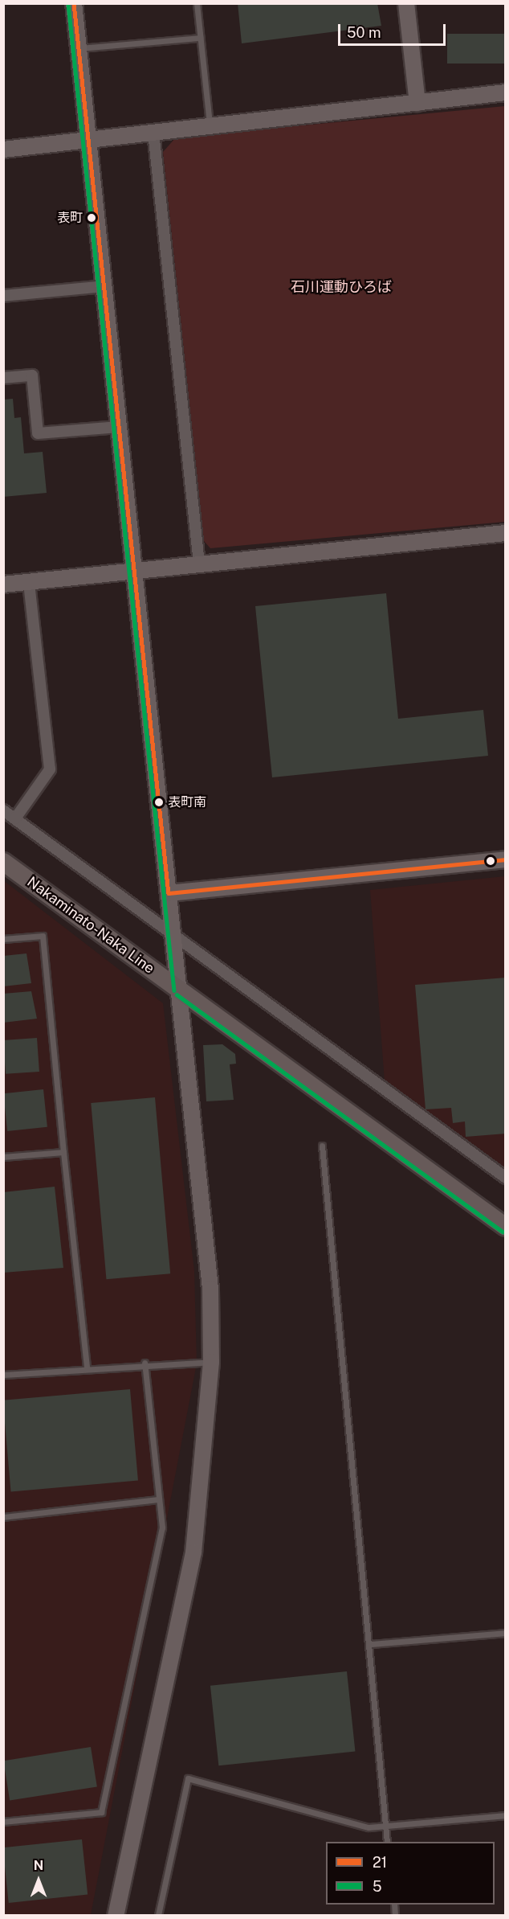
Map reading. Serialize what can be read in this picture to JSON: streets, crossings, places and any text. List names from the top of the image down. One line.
{"streets":{"main road":["Nakaminato-Naka Line"]},"parks":["石川運動ひろば"],"places":["表町","表町南"],"lines":["transit line 21","transit line 5"],"legend":["21","5"],"scale_bar":"50 m","north":"top"}
